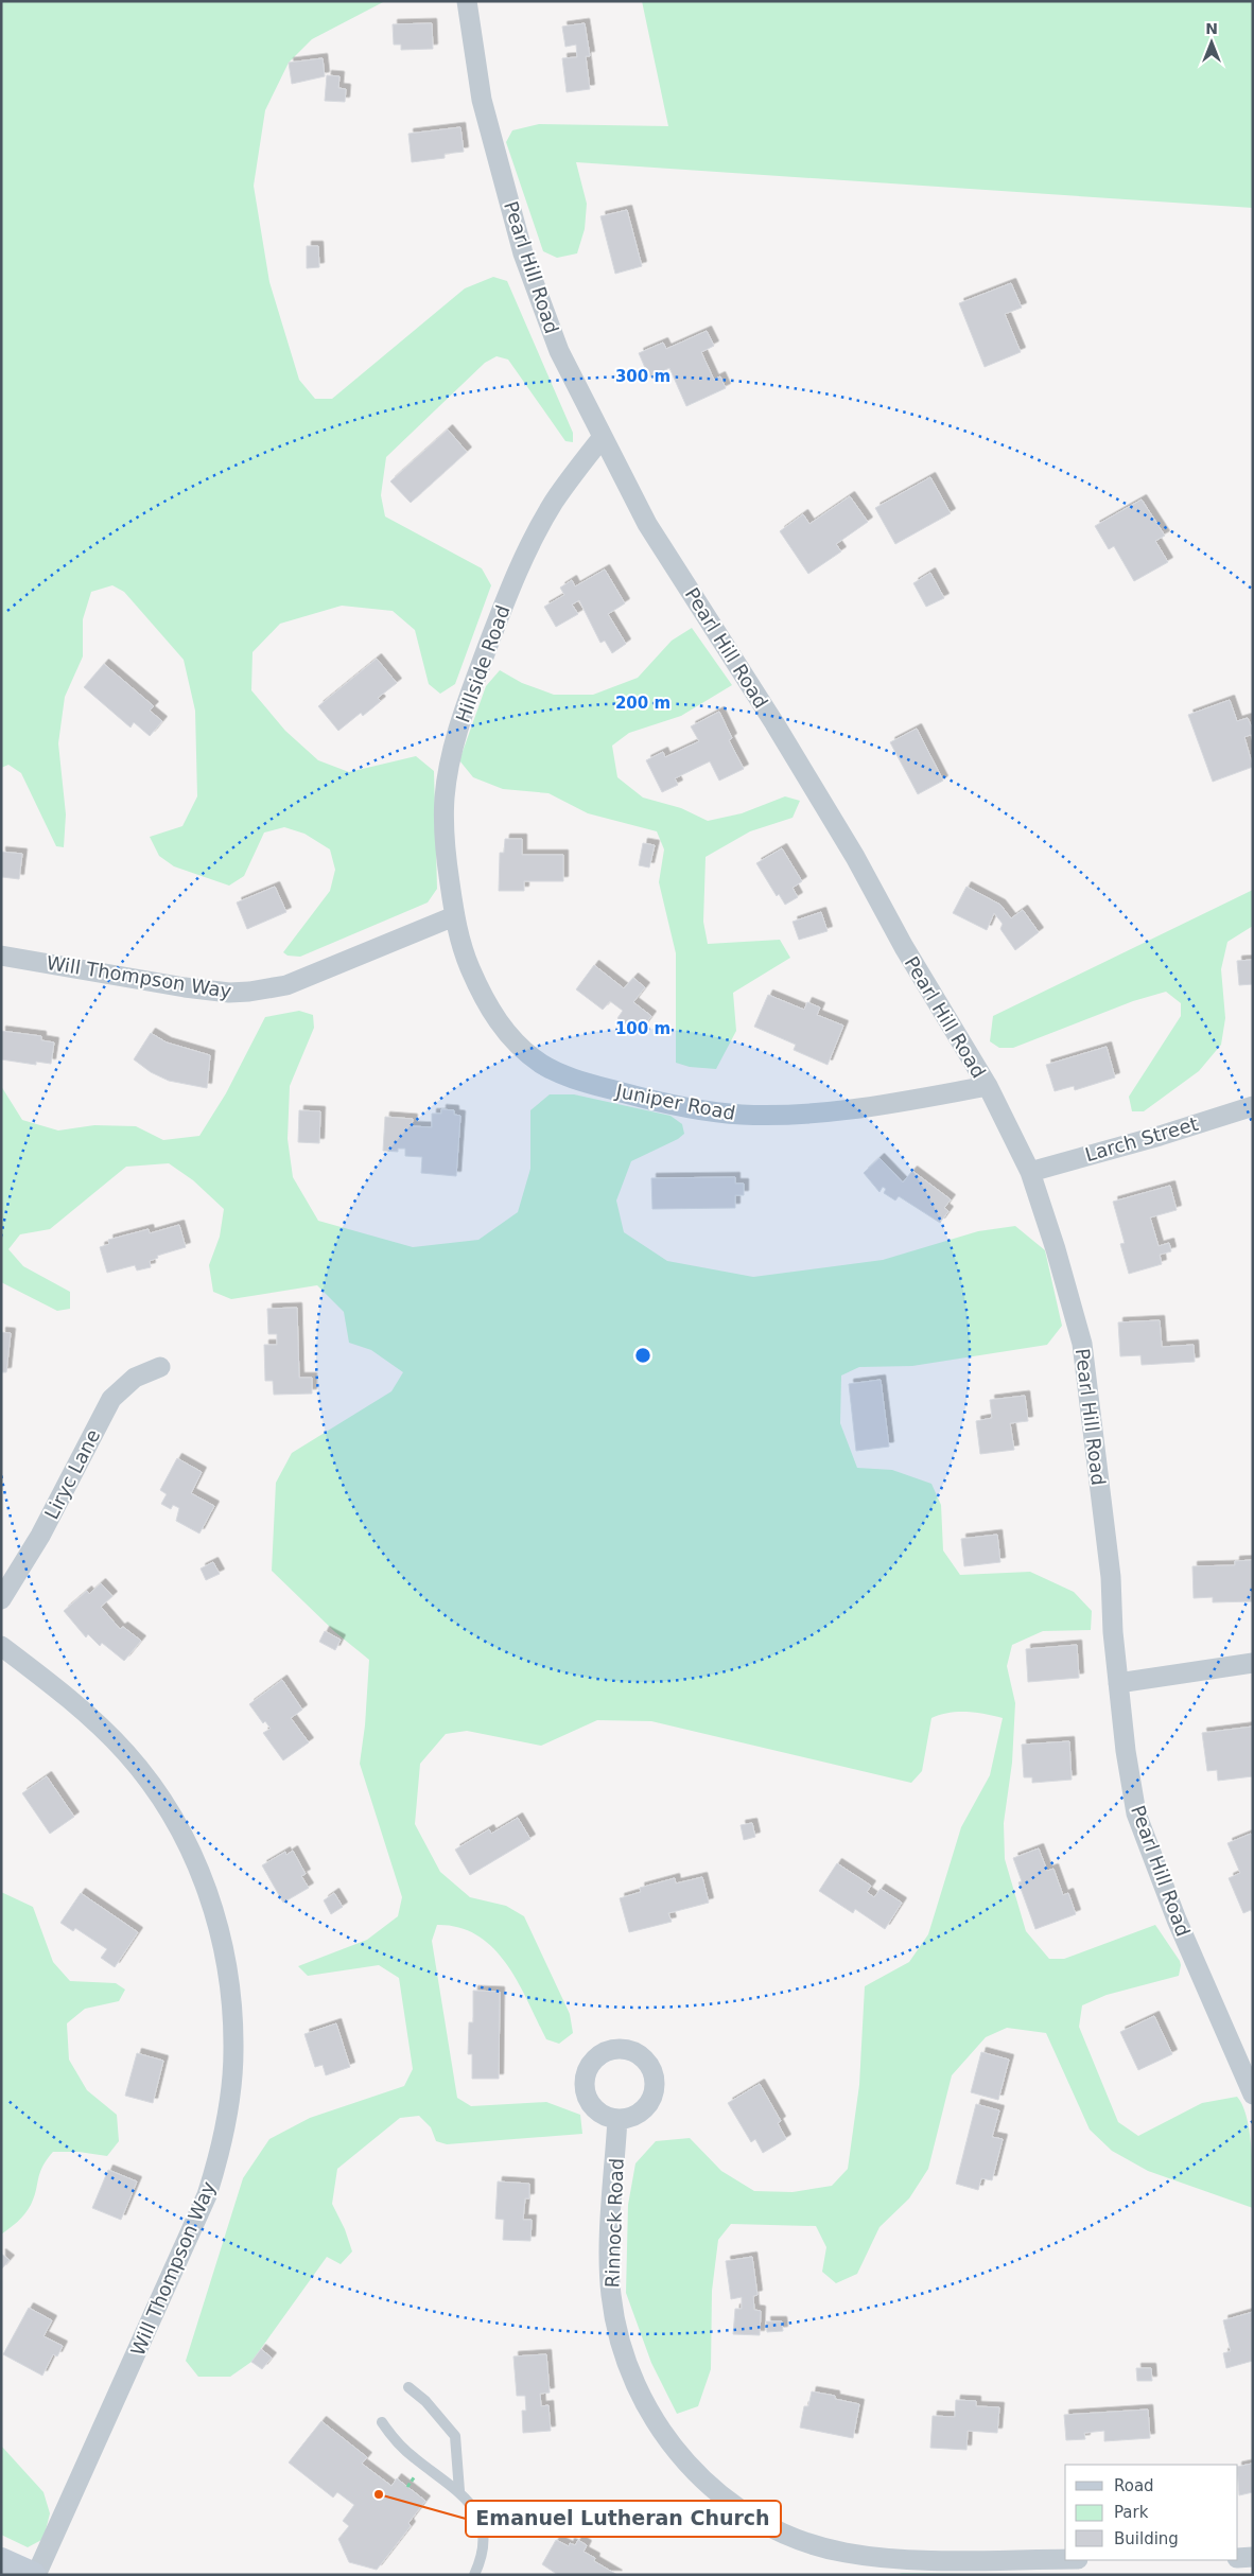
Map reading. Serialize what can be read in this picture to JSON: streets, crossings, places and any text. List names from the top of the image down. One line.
{"streets":{"street":["Pearl Hill Road","Hillside Road","Will Thompson Way","Juniper Road","Larch Street","Liryc Lane","Rinnock Road"]},"crossings":[["Pearl Hill Road","Hillside Road"],["Pearl Hill Road","Juniper Road"],["Pearl Hill Road","Larch Street"],["Hillside Road","Will Thompson Way"],["Hillside Road","Juniper Road"],["Will Thompson Way","Juniper Road"]],"places":["Emanuel Lutheran Church"],"legend":["Road","Park","Building"],"north":"top","rings":["300 m","200 m","100 m"]}
